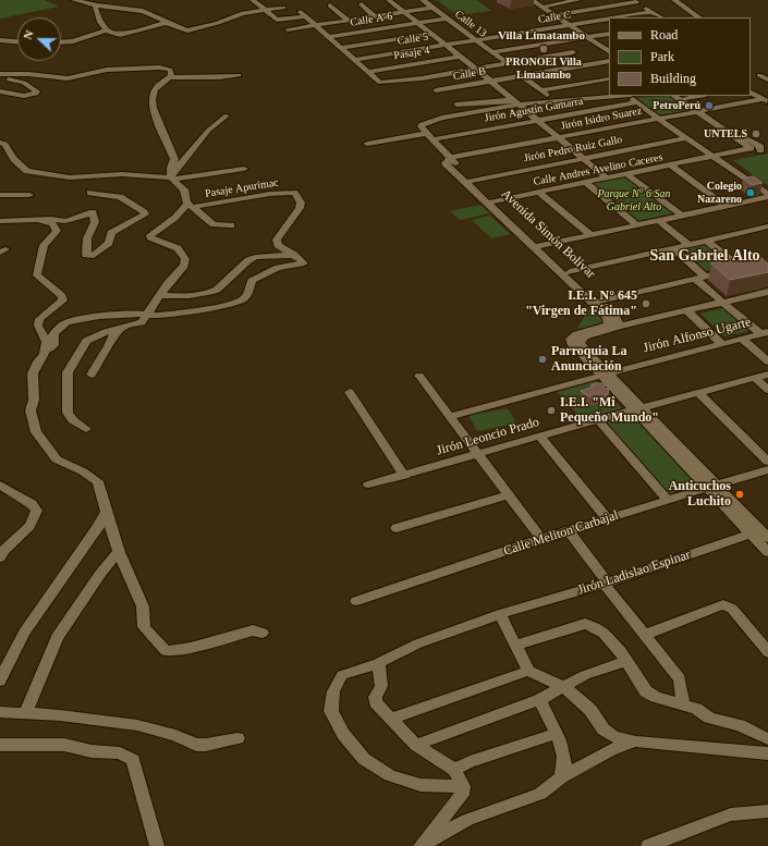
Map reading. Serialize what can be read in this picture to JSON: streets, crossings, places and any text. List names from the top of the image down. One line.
{"streets":{"street":["Calle C","Calle A-6","Calle 13","Calle 5","Pasaje 4","Calle B","Jirón Agustín Gamarra","Jirón Isidro Suarez","Jirón Pedro Ruiz Gallo","Calle Andres Avelino Caceres","Pasaje Apurímac","Avenida Simón Bolívar","Jirón Alfonso Ugarte","Jirón Leoncio Prado","Calle Meliton Carbajal","Jirón Ladislao Espinar"]},"crossings":[["Calle C","Calle 13"],["Calle C","Calle 5"],["Calle A-6","Calle 13"],["Calle 13","Calle 5"],["Jirón Agustín Gamarra","Avenida Simón Bolívar"],["Jirón Isidro Suarez","Avenida Simón Bolívar"],["Jirón Pedro Ruiz Gallo","Avenida Simón Bolívar"],["Calle Andres Avelino Caceres","Avenida Simón Bolívar"]],"districts":["Villa Limatambo","San Gabriel Alto"],"parks":["Parque N° 6 San Gabriel Alto"],"places":["PRONOEI Villa Limatambo","PetroPerú","UNTELS","Colegio Nazareno","I.E.I. N° 645 \"Virgen de Fátima\"","Parroquia La Anunciación","I.E.I. \"Mi Pequeño Mundo\"","Anticuchos Luchito"],"legend":["Road","Park","Building"],"north":"left"}
